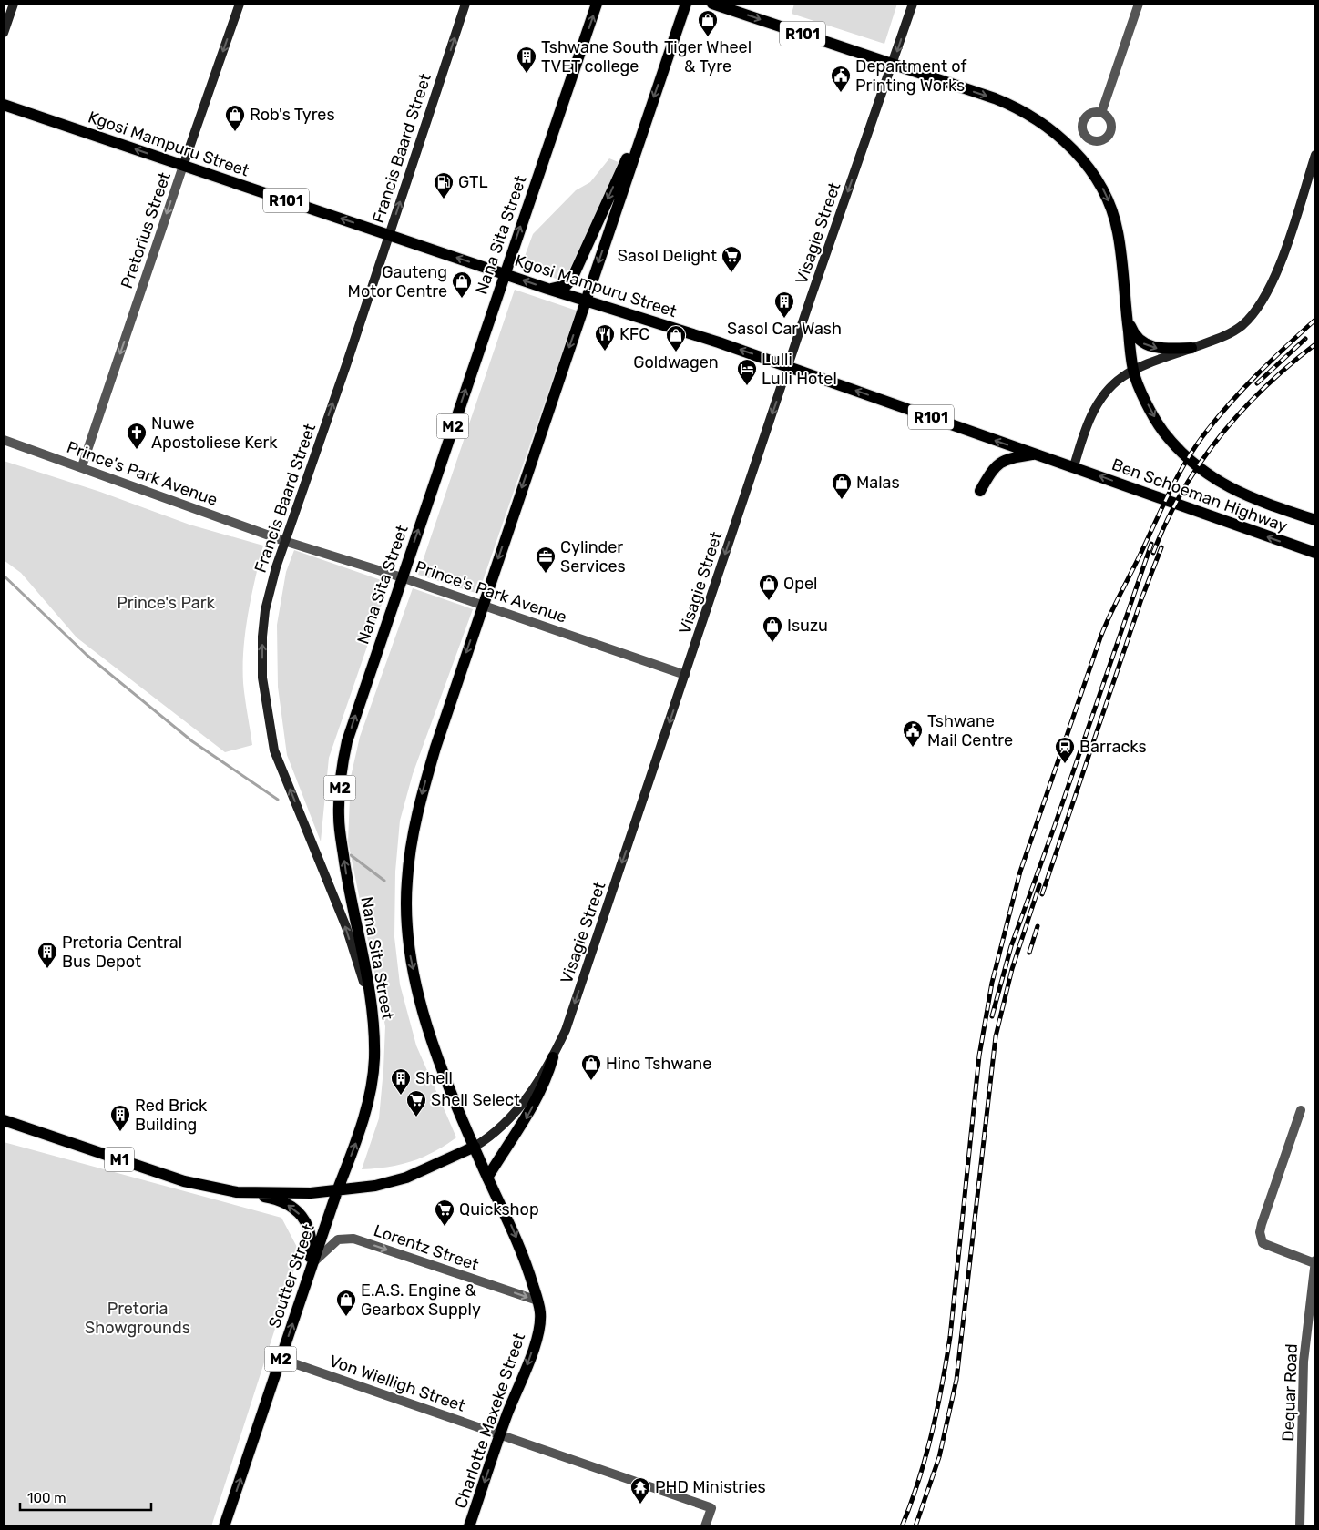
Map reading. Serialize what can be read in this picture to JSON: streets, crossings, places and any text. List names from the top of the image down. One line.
{"streets":{"main road":["R101","Kgosi Mampuru Street","Nana Sita Street","M2","Ben Schoeman Highway","M1","Soutter Street","Charlotte Maxeke Street"],"street":["Francis Baard Street","Pretorius Street","Visagie Street","Prince's Park Avenue","Lorentz Street","Von Wielligh Street","Dequar Road"]},"crossings":[["R101","Visagie Street"],["R101","Ben Schoeman Highway"],["Kgosi Mampuru Street","Francis Baard Street"],["Kgosi Mampuru Street","Pretorius Street"],["Kgosi Mampuru Street","Visagie Street"],["Kgosi Mampuru Street","Nana Sita Street"],["Kgosi Mampuru Street","Ben Schoeman Highway"],["Francis Baard Street","Nana Sita Street"],["Francis Baard Street","Prince's Park Avenue"],["Pretorius Street","Prince's Park Avenue"],["Visagie Street","Nana Sita Street"],["Visagie Street","Prince's Park Avenue"],["Visagie Street","M1"],["Visagie Street","Charlotte Maxeke Street"],["Nana Sita Street","Prince's Park Avenue"],["Nana Sita Street","M1"],["Nana Sita Street","Soutter Street"],["Nana Sita Street","Charlotte Maxeke Street"],["M1","Soutter Street"],["M1","Charlotte Maxeke Street"],["Lorentz Street","Soutter Street"],["Lorentz Street","Charlotte Maxeke Street"],["Soutter Street","Von Wielligh Street"],["Von Wielligh Street","Charlotte Maxeke Street"]],"one_way":["Kgosi Mampuru Street","Francis Baard Street","Pretorius Street","Visagie Street","Lorentz Street","Soutter Street","Charlotte Maxeke Street"],"parks":["Prince's Park","Pretoria Showgrounds"],"places":{"shop":["Tiger Wheel & Tyre","Rob's Tyres","Gauteng Motor Centre","Goldwagen","Malas","Opel","Isuzu","Hino Tshwane","E.A.S. Engine & Gearbox Supply"],"building":["Tshwane South TVET college","Sasol Car Wash","Pretoria Central Bus Depot","Shell","Red Brick Building"],"public building":["Department of Printing Works","Tshwane Mail Centre"],"fuel station":["GTL"],"supermarket":["Sasol Delight","Shell Select","Quickshop"],"restaurant":["KFC"],"hotel":["Lulli Lulli Hotel"],"church":["Nuwe Apostoliese Kerk"],"office":["Cylinder Services"],"station":["Barracks"],"temple":["PHD Ministries"]},"scale_bar":"100 m"}
